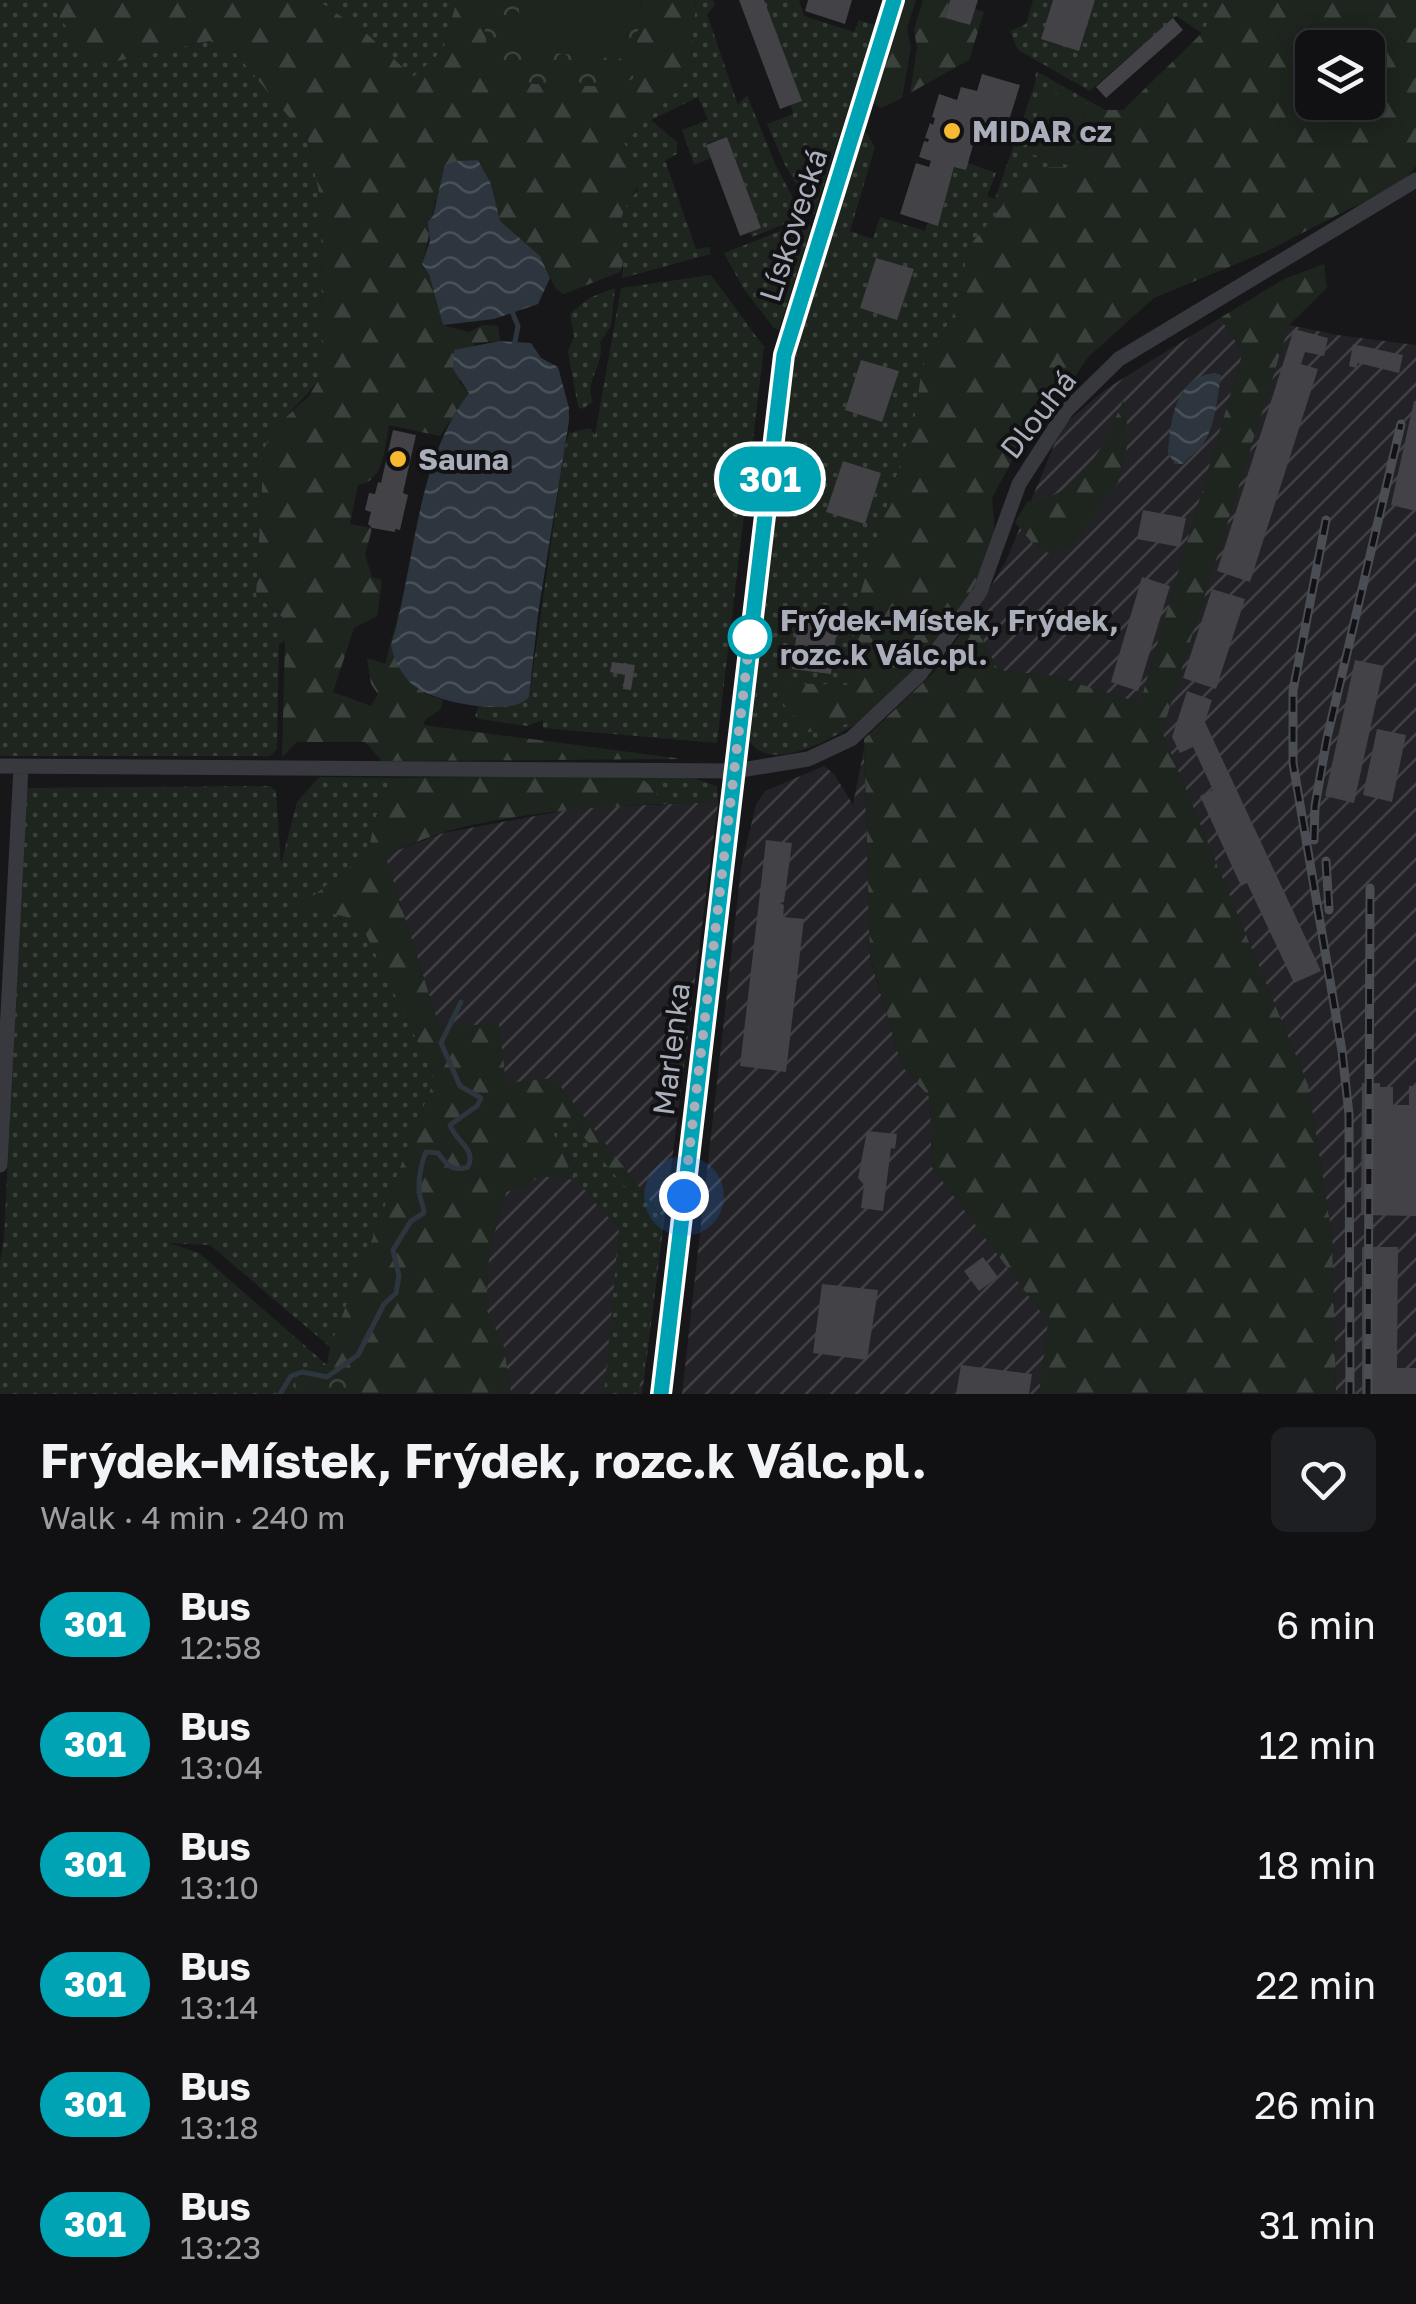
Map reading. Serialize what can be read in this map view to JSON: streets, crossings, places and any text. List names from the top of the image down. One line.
{"streets":{"main road":["Lískovecká","Marlenka"],"street":["Dlouhá"]},"crossings":[["Lískovecká","Dlouhá"],["Lískovecká","Marlenka"],["Dlouhá","Marlenka"]],"places":["MIDAR cz","Sauna","Frýdek-Místek, Frýdek, rozc.k Válc.pl."],"lines":["bus line 301"],"page":{"on_map":"301","heading":["Frýdek-Místek, Frýdek, rozc.k Válc.pl.","Walk · 4 min · 240 m"],"list":[{"mark":"301","name":"Bus","note":"12:58","value":"6 min"},{"mark":"301","name":"Bus","note":"13:04","value":"12 min"},{"mark":"301","name":"Bus","note":"13:10","value":"18 min"},{"mark":"301","name":"Bus","note":"13:14","value":"22 min"},{"mark":"301","name":"Bus","note":"13:18","value":"26 min"},{"mark":"301","name":"Bus","note":"13:23","value":"31 min"}]}}
